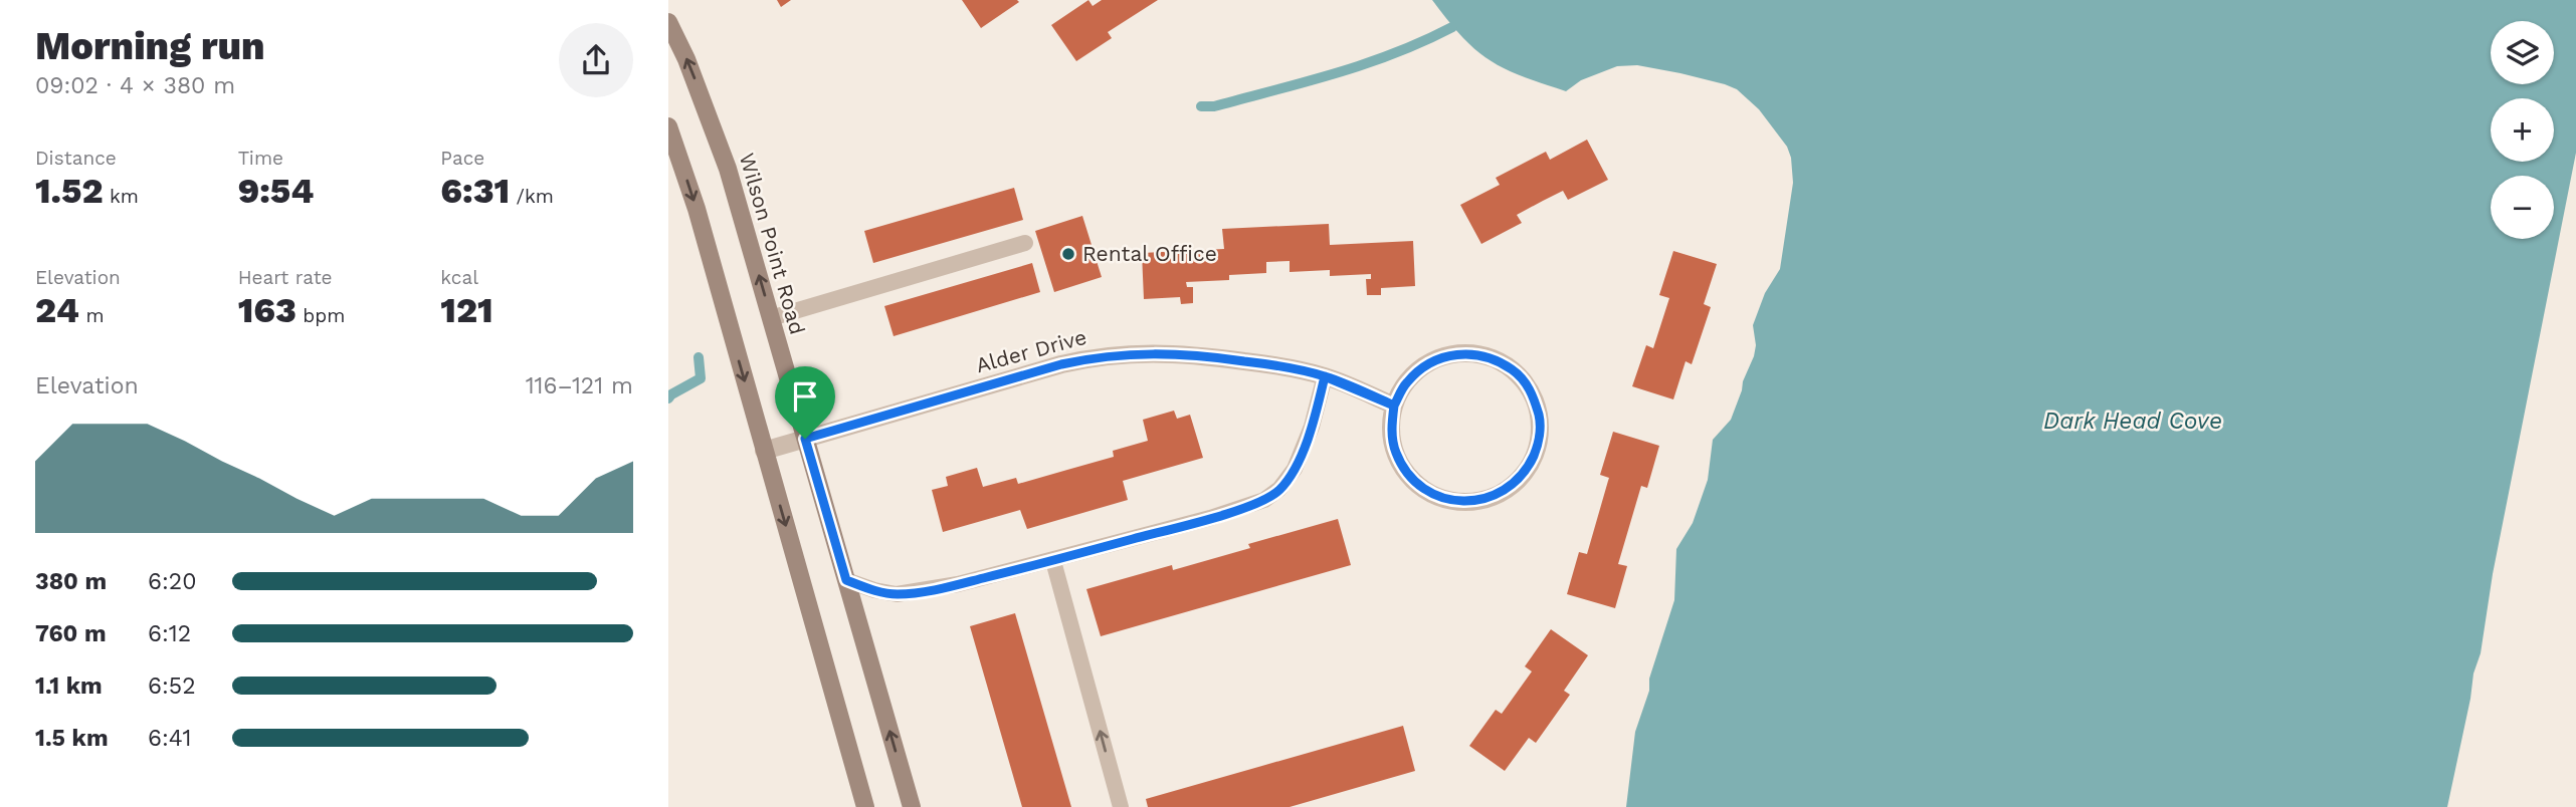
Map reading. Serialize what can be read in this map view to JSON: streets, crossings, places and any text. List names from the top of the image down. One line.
{"streets":{"street":["Wilson Point Road","Alder Drive"]},"crossings":[["Wilson Point Road","Alder Drive"]],"water":["Dark Head Cove"],"places":["Rental Office"],"page":{"heading":["Morning run","09:02 · 4 × 380 m"],"map_buttons":["+","−"],"stats":[["Distance","1.52 km"],["Time","9:54"],["Pace","6:31 /km"],["Elevation","24 m"],["Heart rate","163 bpm"],["kcal","121"]],"chart":["Elevation","116–121 m"],"list":[{"name":"380 m","note":"6:20"},{"name":"760 m","note":"6:12"},{"name":"1.1 km","note":"6:52"},{"name":"1.5 km","note":"6:41"}]}}
